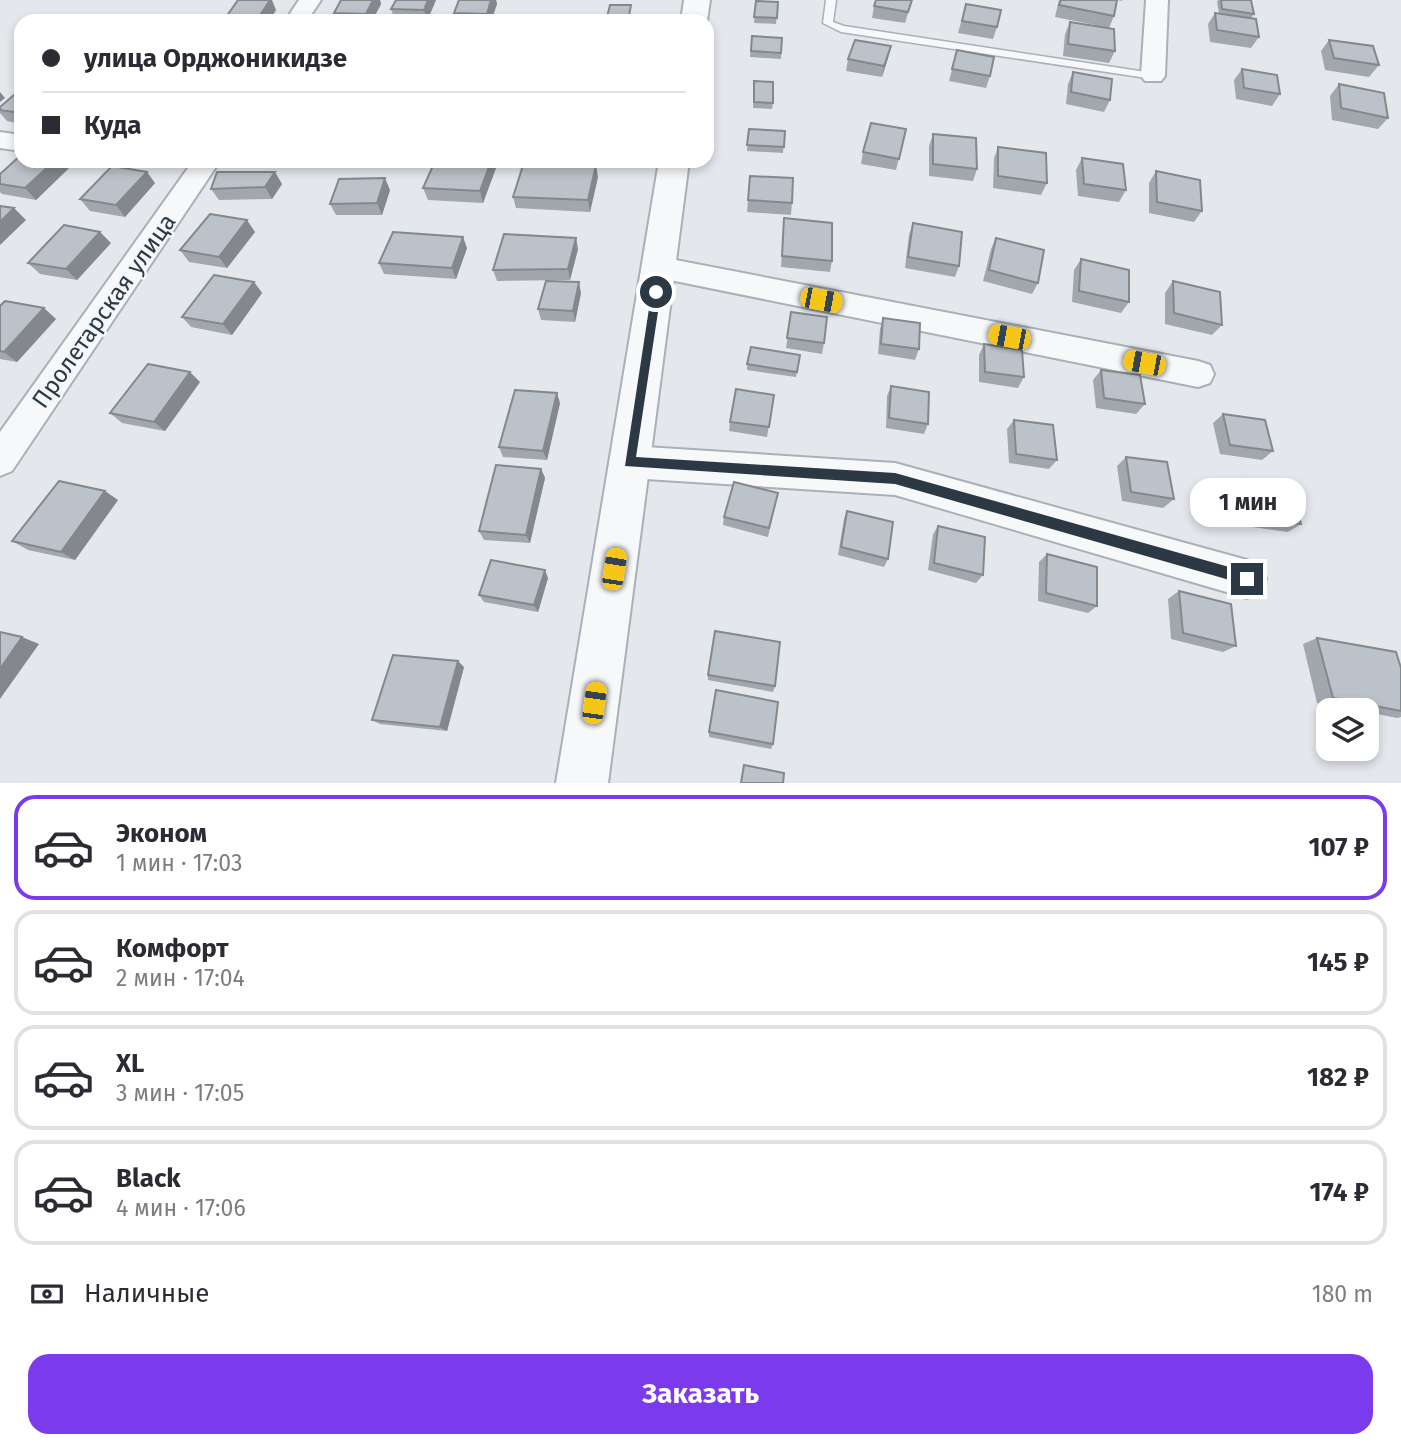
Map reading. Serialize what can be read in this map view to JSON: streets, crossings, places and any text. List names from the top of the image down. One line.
{"streets":{"street":["Пролетарская улица"]},"page":{"banner":["улица Орджоникидзе","Куда"],"bubble":"1 мин","list":[{"name":"Эконом","note":"1 мин · 17:03","value":"107 ₽"},{"name":"Комфорт","note":"2 мин · 17:04","value":"145 ₽"},{"name":"XL","note":"3 мин · 17:05","value":"182 ₽"},{"name":"Black","note":"4 мин · 17:06","value":"174 ₽"}],"pay":["Наличные","180 m"],"buttons":"Заказать"}}
